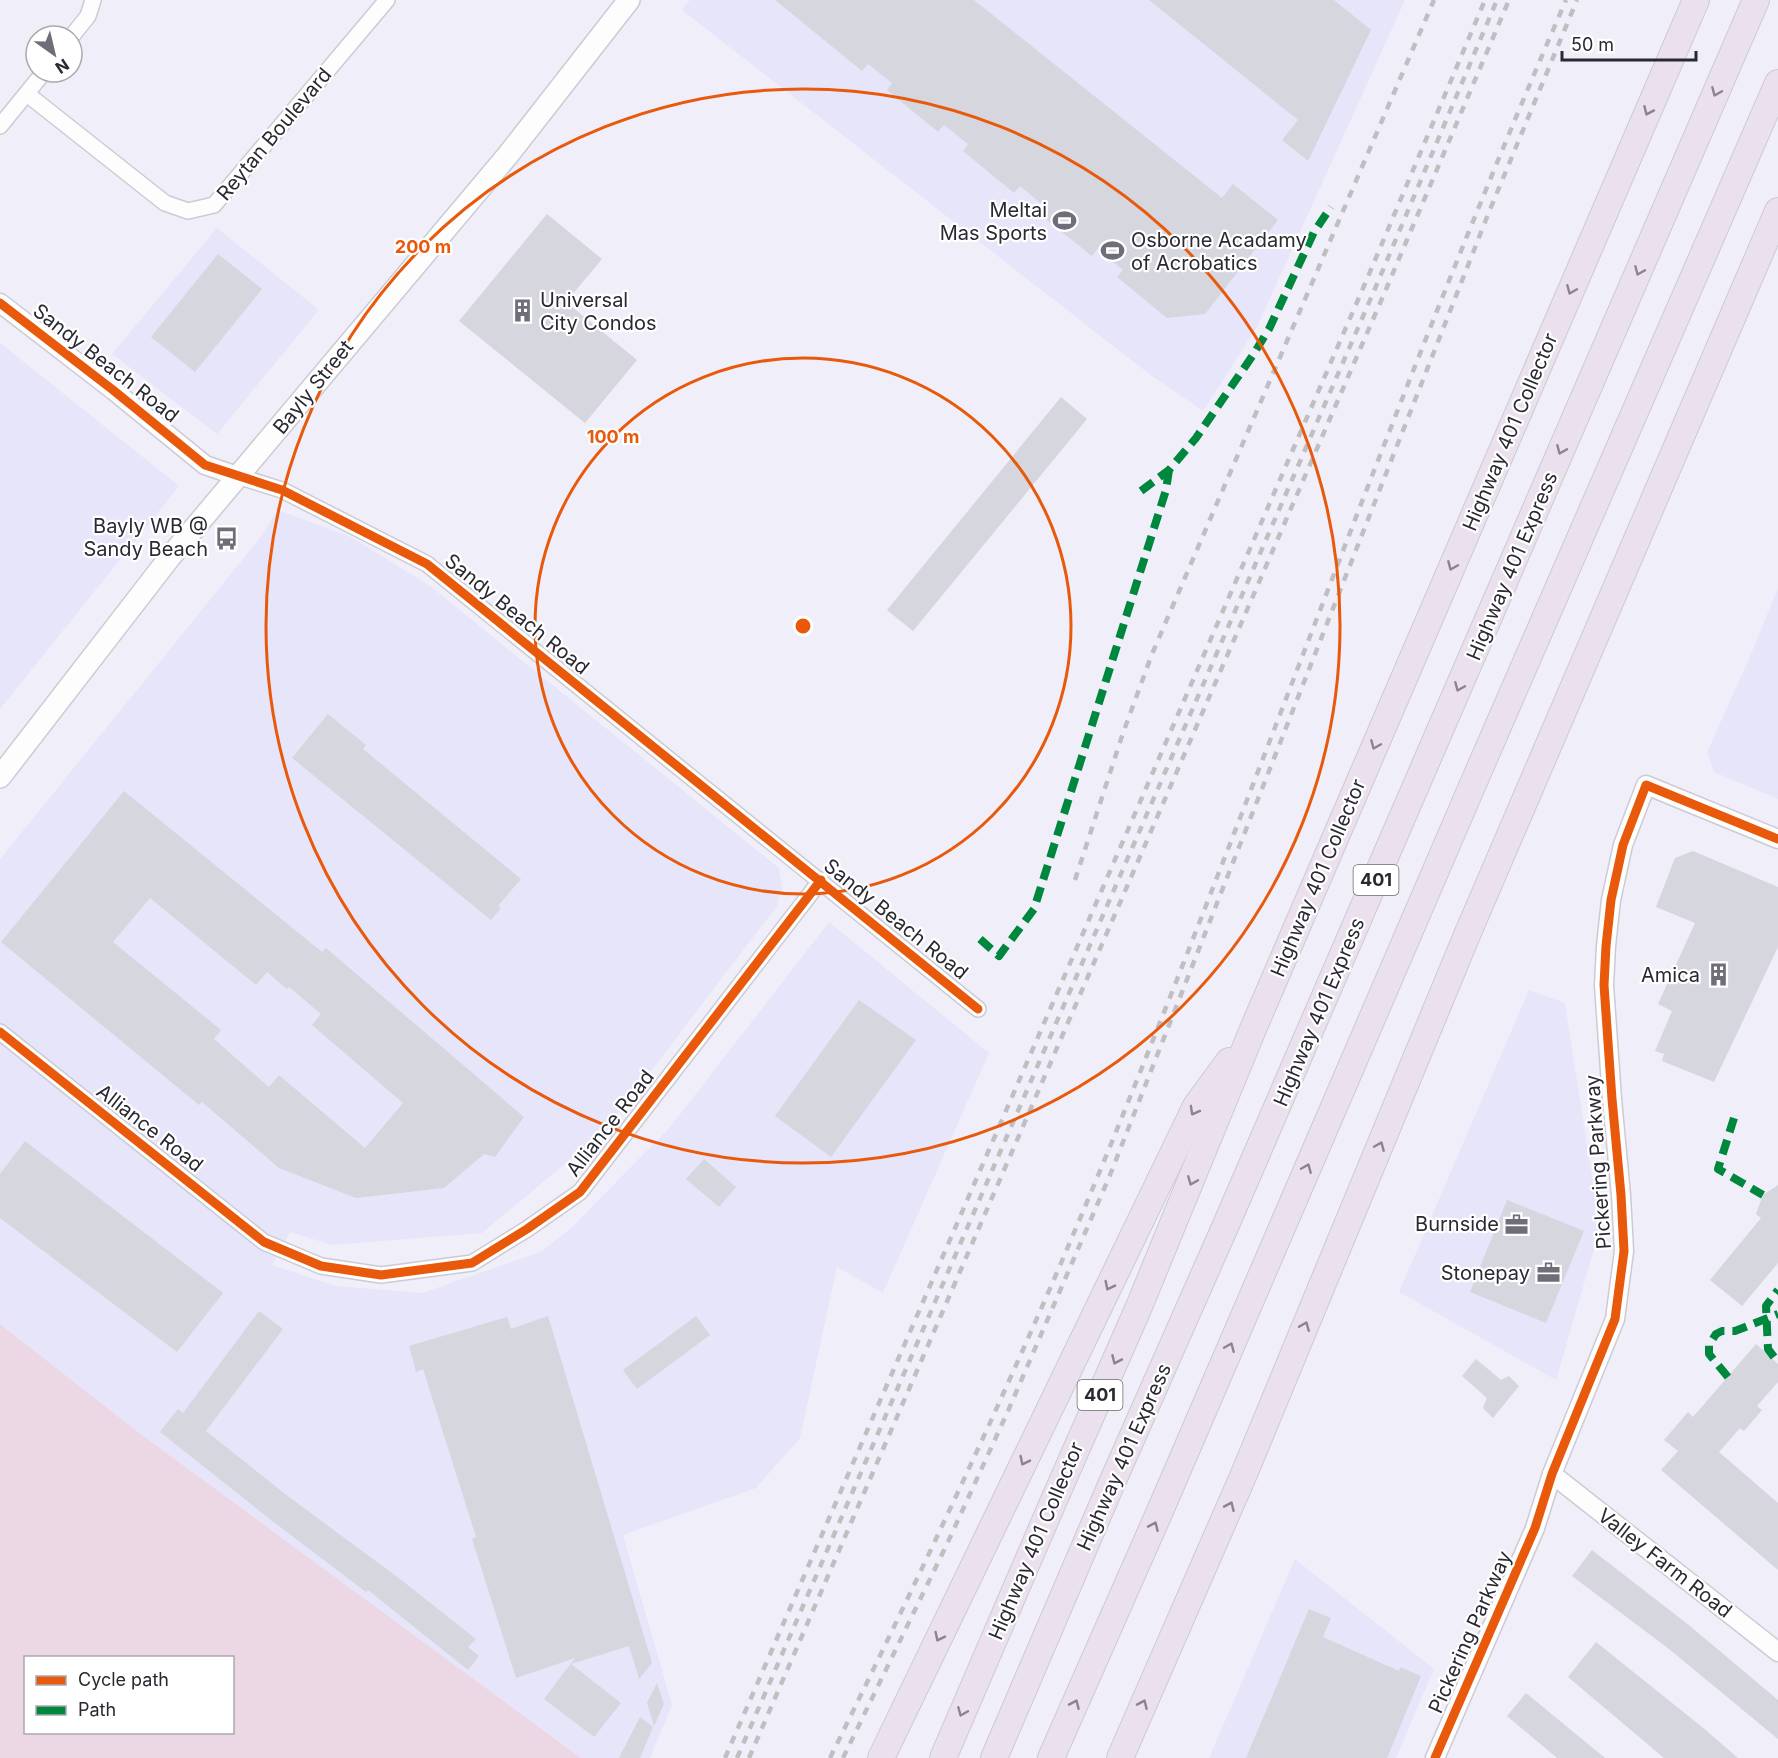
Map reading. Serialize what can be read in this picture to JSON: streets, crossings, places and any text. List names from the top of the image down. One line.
{"streets":{"highway":["Highway 401 Collector","Highway 401 Express","401"],"main road":["Bayly Street"],"street":["Reytan Boulevard","Sandy Beach Road","Alliance Road","Pickering Parkway","Valley Farm Road"]},"crossings":[["Sandy Beach Road","Bayly Street"],["Sandy Beach Road","Alliance Road"],["Pickering Parkway","Valley Farm Road"]],"places":{"sports":["Meltai Mas Sports","Osborne Acadamy of Acrobatics"],"building":["Universal City Condos","Amica"],"bus stop":["Bayly WB @ Sandy Beach"],"office":["Burnside","Stonepay"]},"legend":["Cycle path","Path"],"scale_bar":"50 m","north":"bottom right","rings":["200 m","100 m"]}
